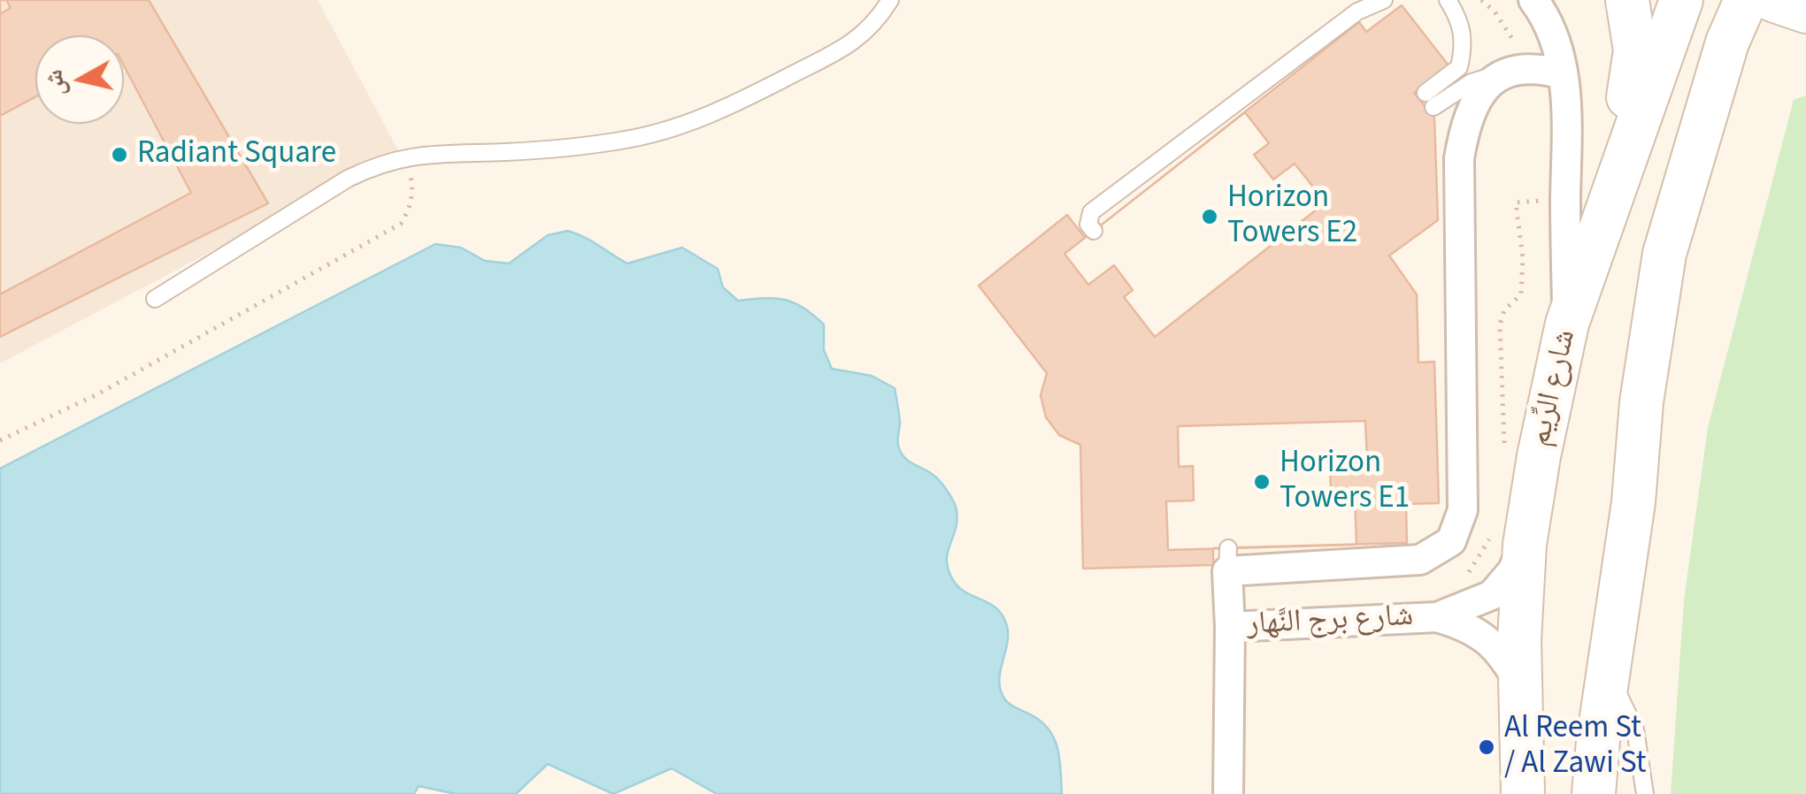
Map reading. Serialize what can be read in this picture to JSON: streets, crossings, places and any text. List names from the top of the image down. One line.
{"streets":{"main road":["شارع الرِّيم"],"street":["شارع برج النَّهار"]},"crossings":[["شارع الرِّيم","شارع برج النَّهار"]],"places":["Radiant Square","Horizon Towers E2","Horizon Towers E1","Al Reem St / Al Zawi St"],"north":"left"}
